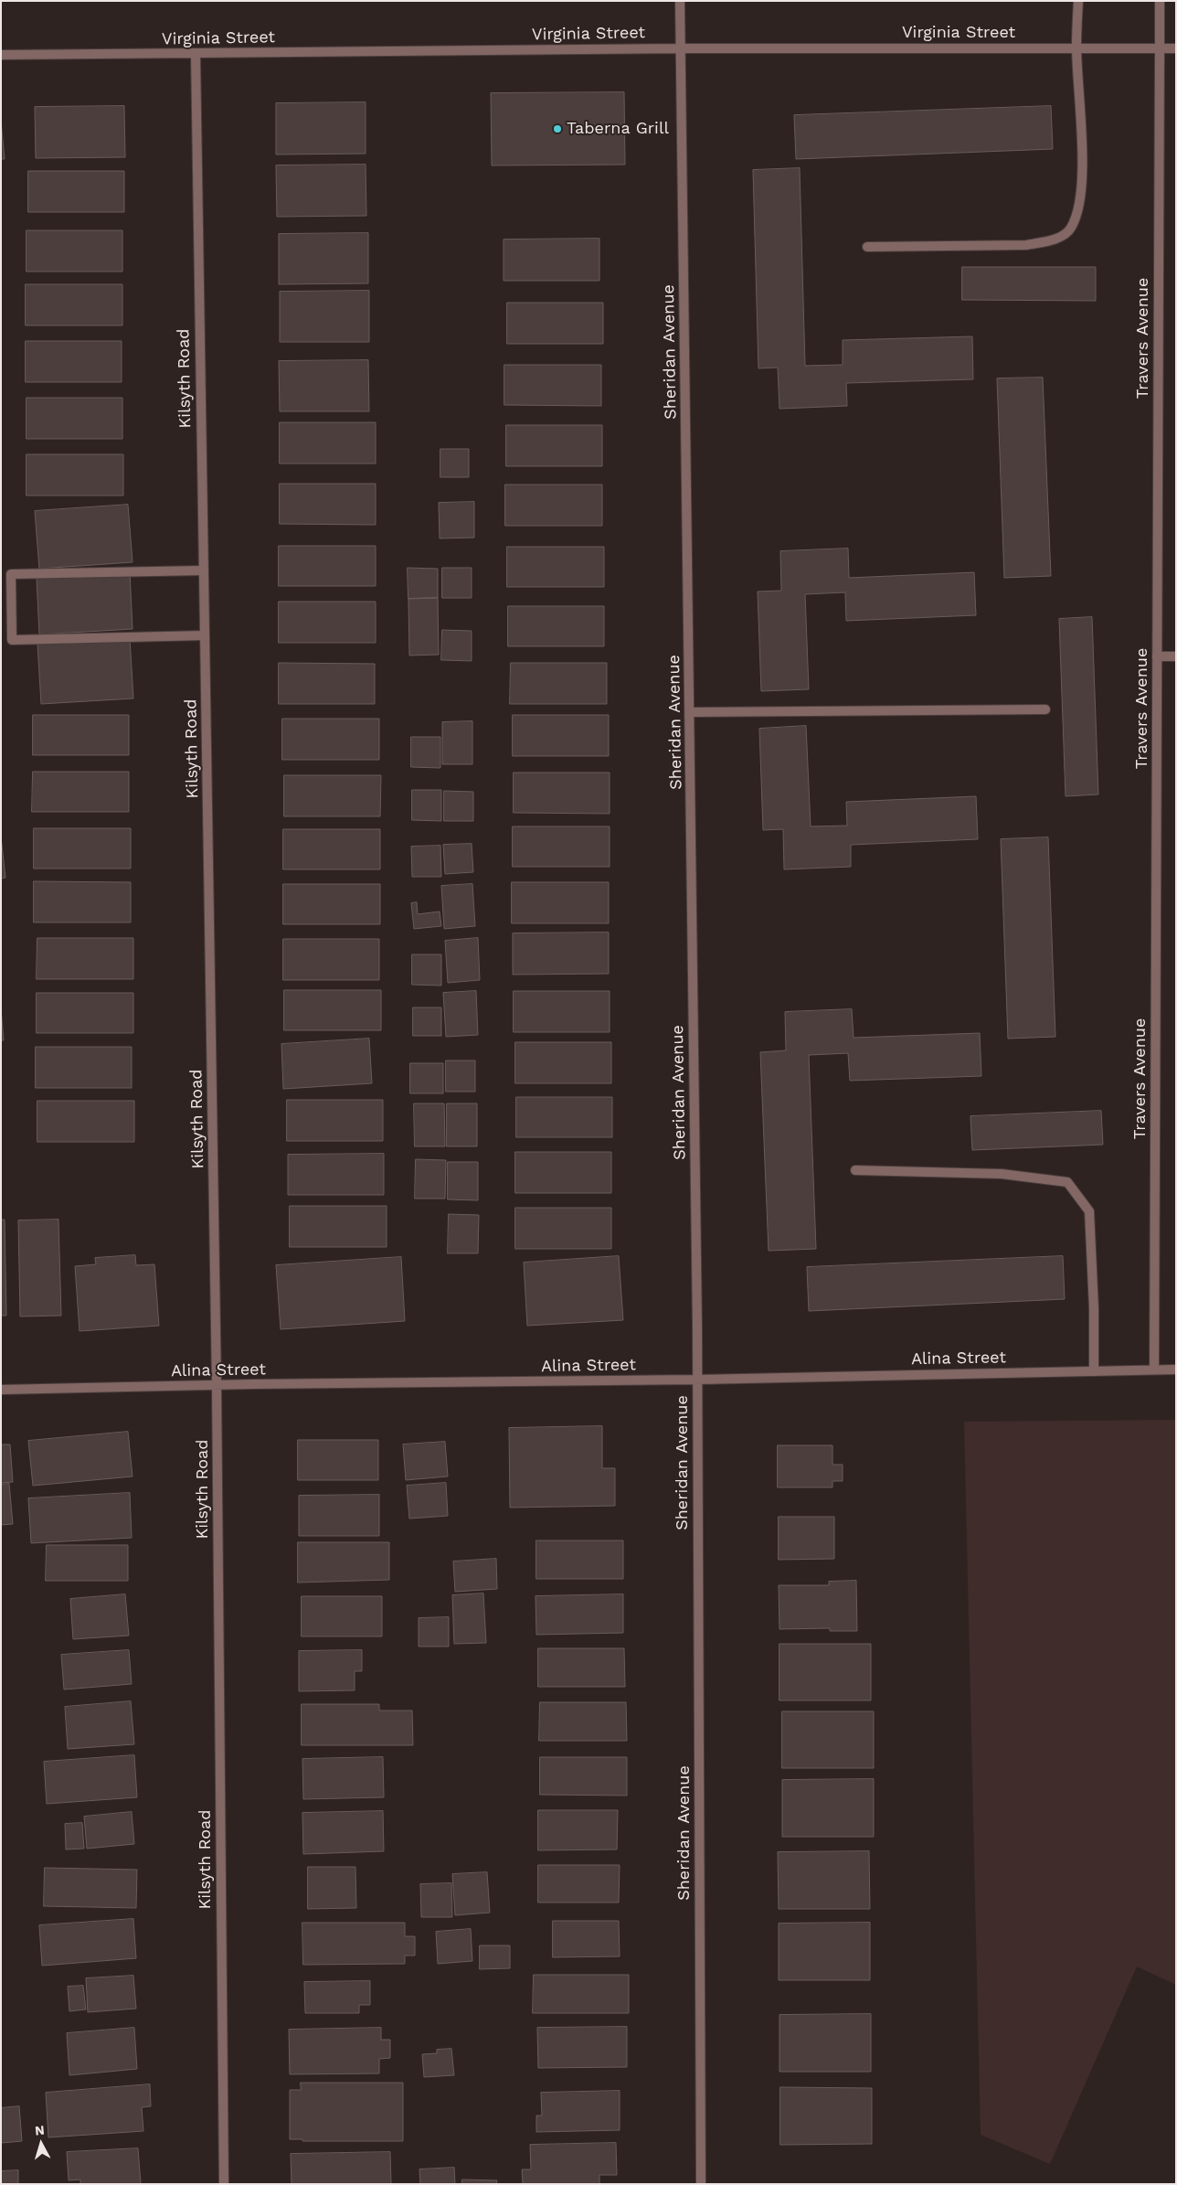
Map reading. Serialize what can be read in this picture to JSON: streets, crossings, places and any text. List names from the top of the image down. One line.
{"streets":{"street":["Virginia Street","Travers Avenue","Sheridan Avenue","Kilsyth Road","Alina Street"]},"crossings":[["Virginia Street","Travers Avenue"],["Virginia Street","Sheridan Avenue"],["Virginia Street","Kilsyth Road"],["Travers Avenue","Alina Street"],["Sheridan Avenue","Alina Street"],["Kilsyth Road","Alina Street"]],"places":["Taberna Grill"],"north":"top"}
